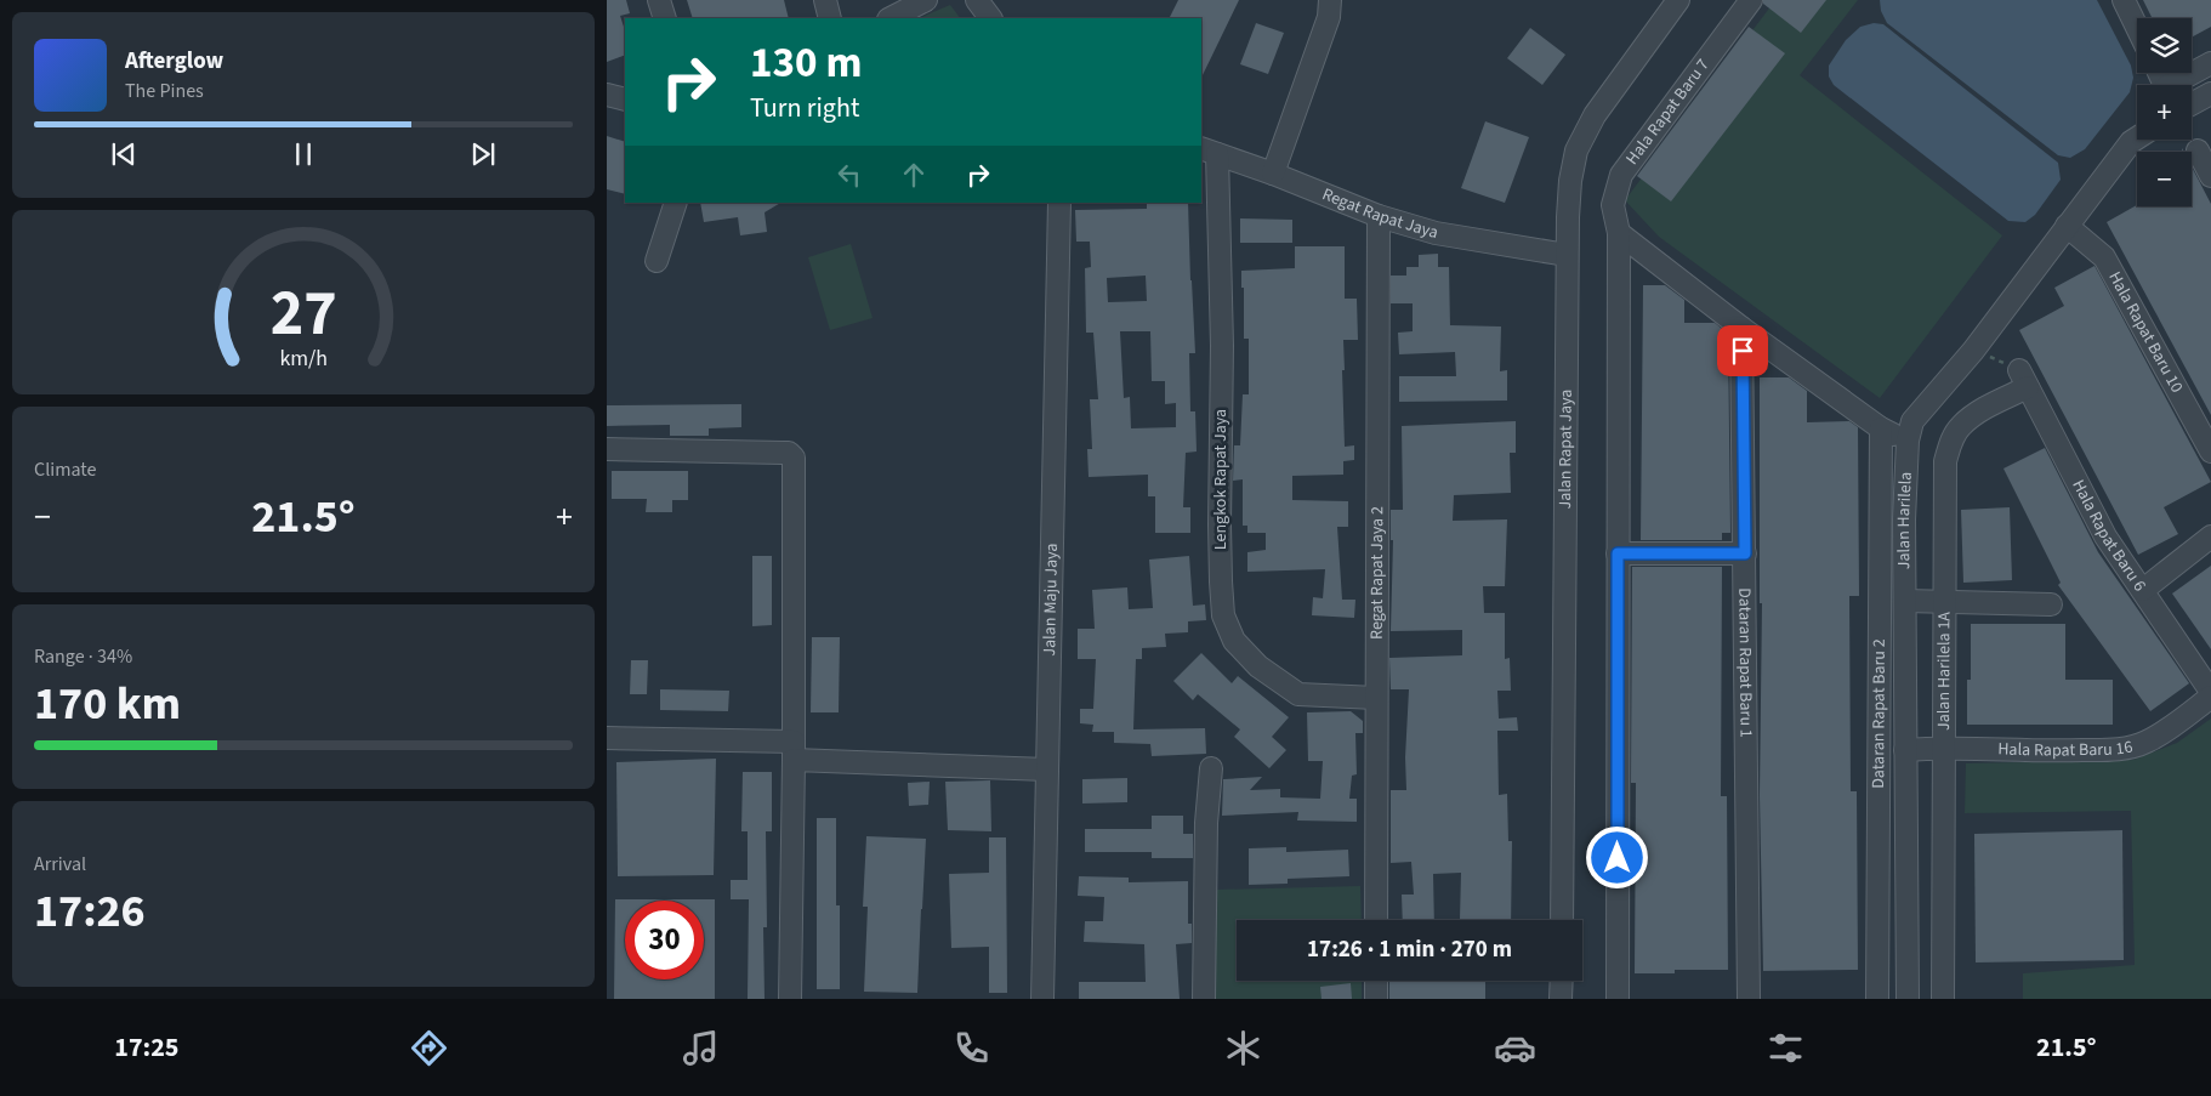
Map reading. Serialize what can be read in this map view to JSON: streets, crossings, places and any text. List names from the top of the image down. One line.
{"streets":{"street":["Hala Rapat Baru 7","Regat Rapat Jaya","Hala Rapat Baru 10","Jalan Rapat Jaya","Lengkok Rapat Jaya","Jalan Harilela","Hala Rapat Baru 6","Regat Rapat Jaya 2","Jalan Maju Jaya","Dataran Rapat Baru 1","Jalan Harilela 1A","Dataran Rapat Baru 2","Hala Rapat Baru 16"]},"crossings":[["Regat Rapat Jaya","Jalan Rapat Jaya"],["Regat Rapat Jaya","Lengkok Rapat Jaya"],["Regat Rapat Jaya","Regat Rapat Jaya 2"],["Hala Rapat Baru 10","Jalan Harilela"],["Lengkok Rapat Jaya","Regat Rapat Jaya 2"],["Jalan Harilela","Hala Rapat Baru 16"],["Hala Rapat Baru 6","Jalan Harilela 1A"],["Jalan Harilela 1A","Hala Rapat Baru 16"]],"page":{"map_buttons":["+","−"],"turn":["130 m","Turn right"],"song":["Afterglow","The Pines"],"tile":["Climate",["Range · 34%","170 km"],["Arrival","17:26"]],"heat":["−","21.5°","+"],"limit":"30","trip":"17:26 · 1 min · 270 m","tabs":["17:25","21.5°"],"gauge":["27","km/h"]}}
